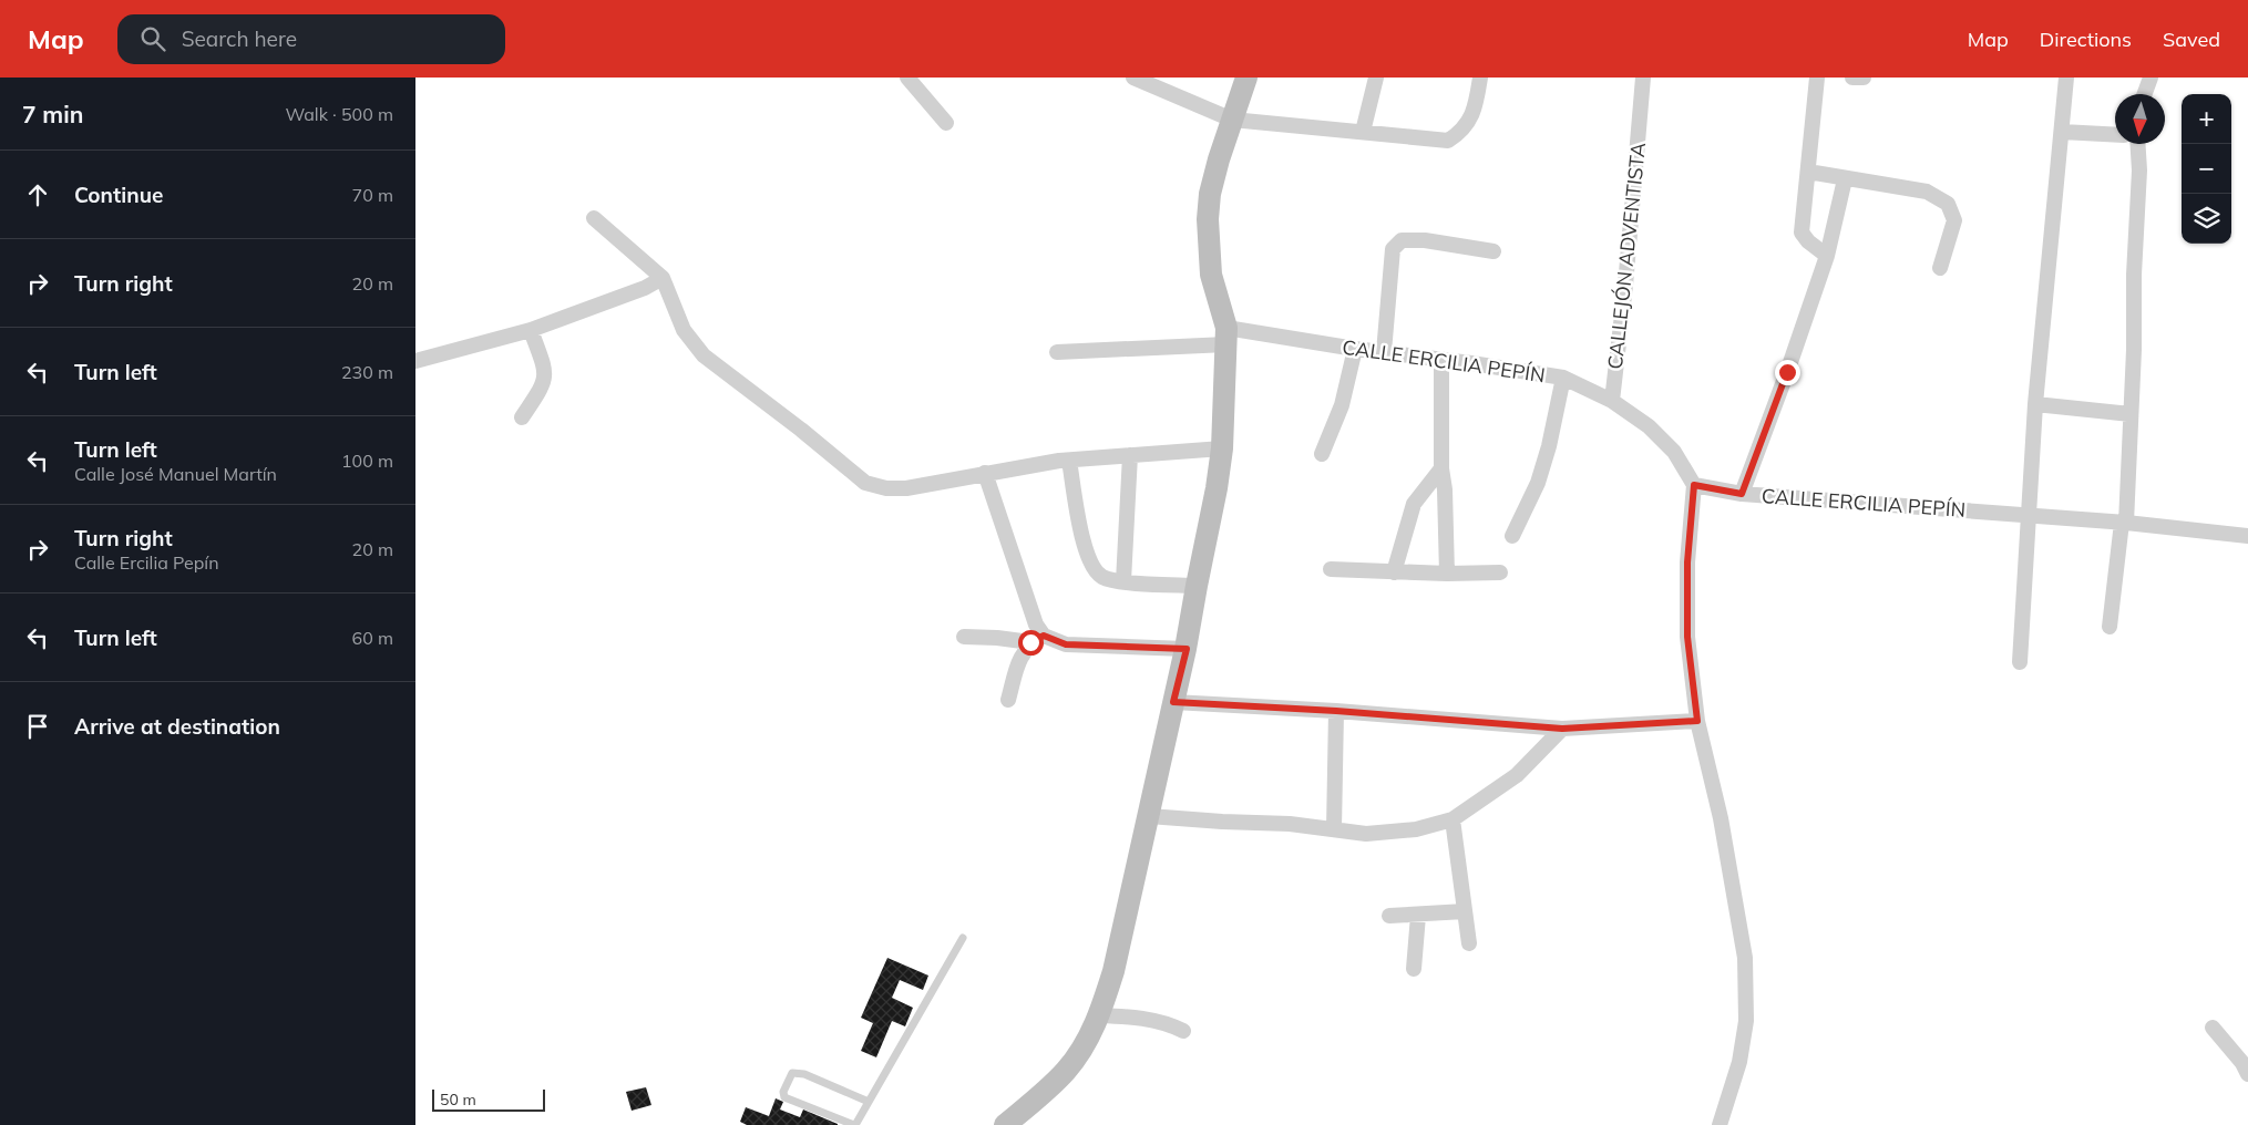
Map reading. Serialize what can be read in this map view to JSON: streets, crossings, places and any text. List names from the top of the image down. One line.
{"streets":{"street":["CALLEJÓN ADVENTISTA","CALLE ERCILIA PEPÍN"]},"crossings":[["CALLEJÓN ADVENTISTA","CALLE ERCILIA PEPÍN"]],"scale_bar":"50 m","north":"bottom","page":{"header":"Map","search":"Search here","nav":["Map","Directions","Saved"],"heading":["7 min","Walk · 500 m"],"map_buttons":["+","−"],"list":[["Continue","70 m"],["Turn right","20 m"],["Turn left","230 m"],["Turn left","Calle José Manuel Martín","100 m"],["Turn right","Calle Ercilia Pepín","20 m"],["Turn left","60 m"],"Arrive at destination"],"scale":"50 m"}}
